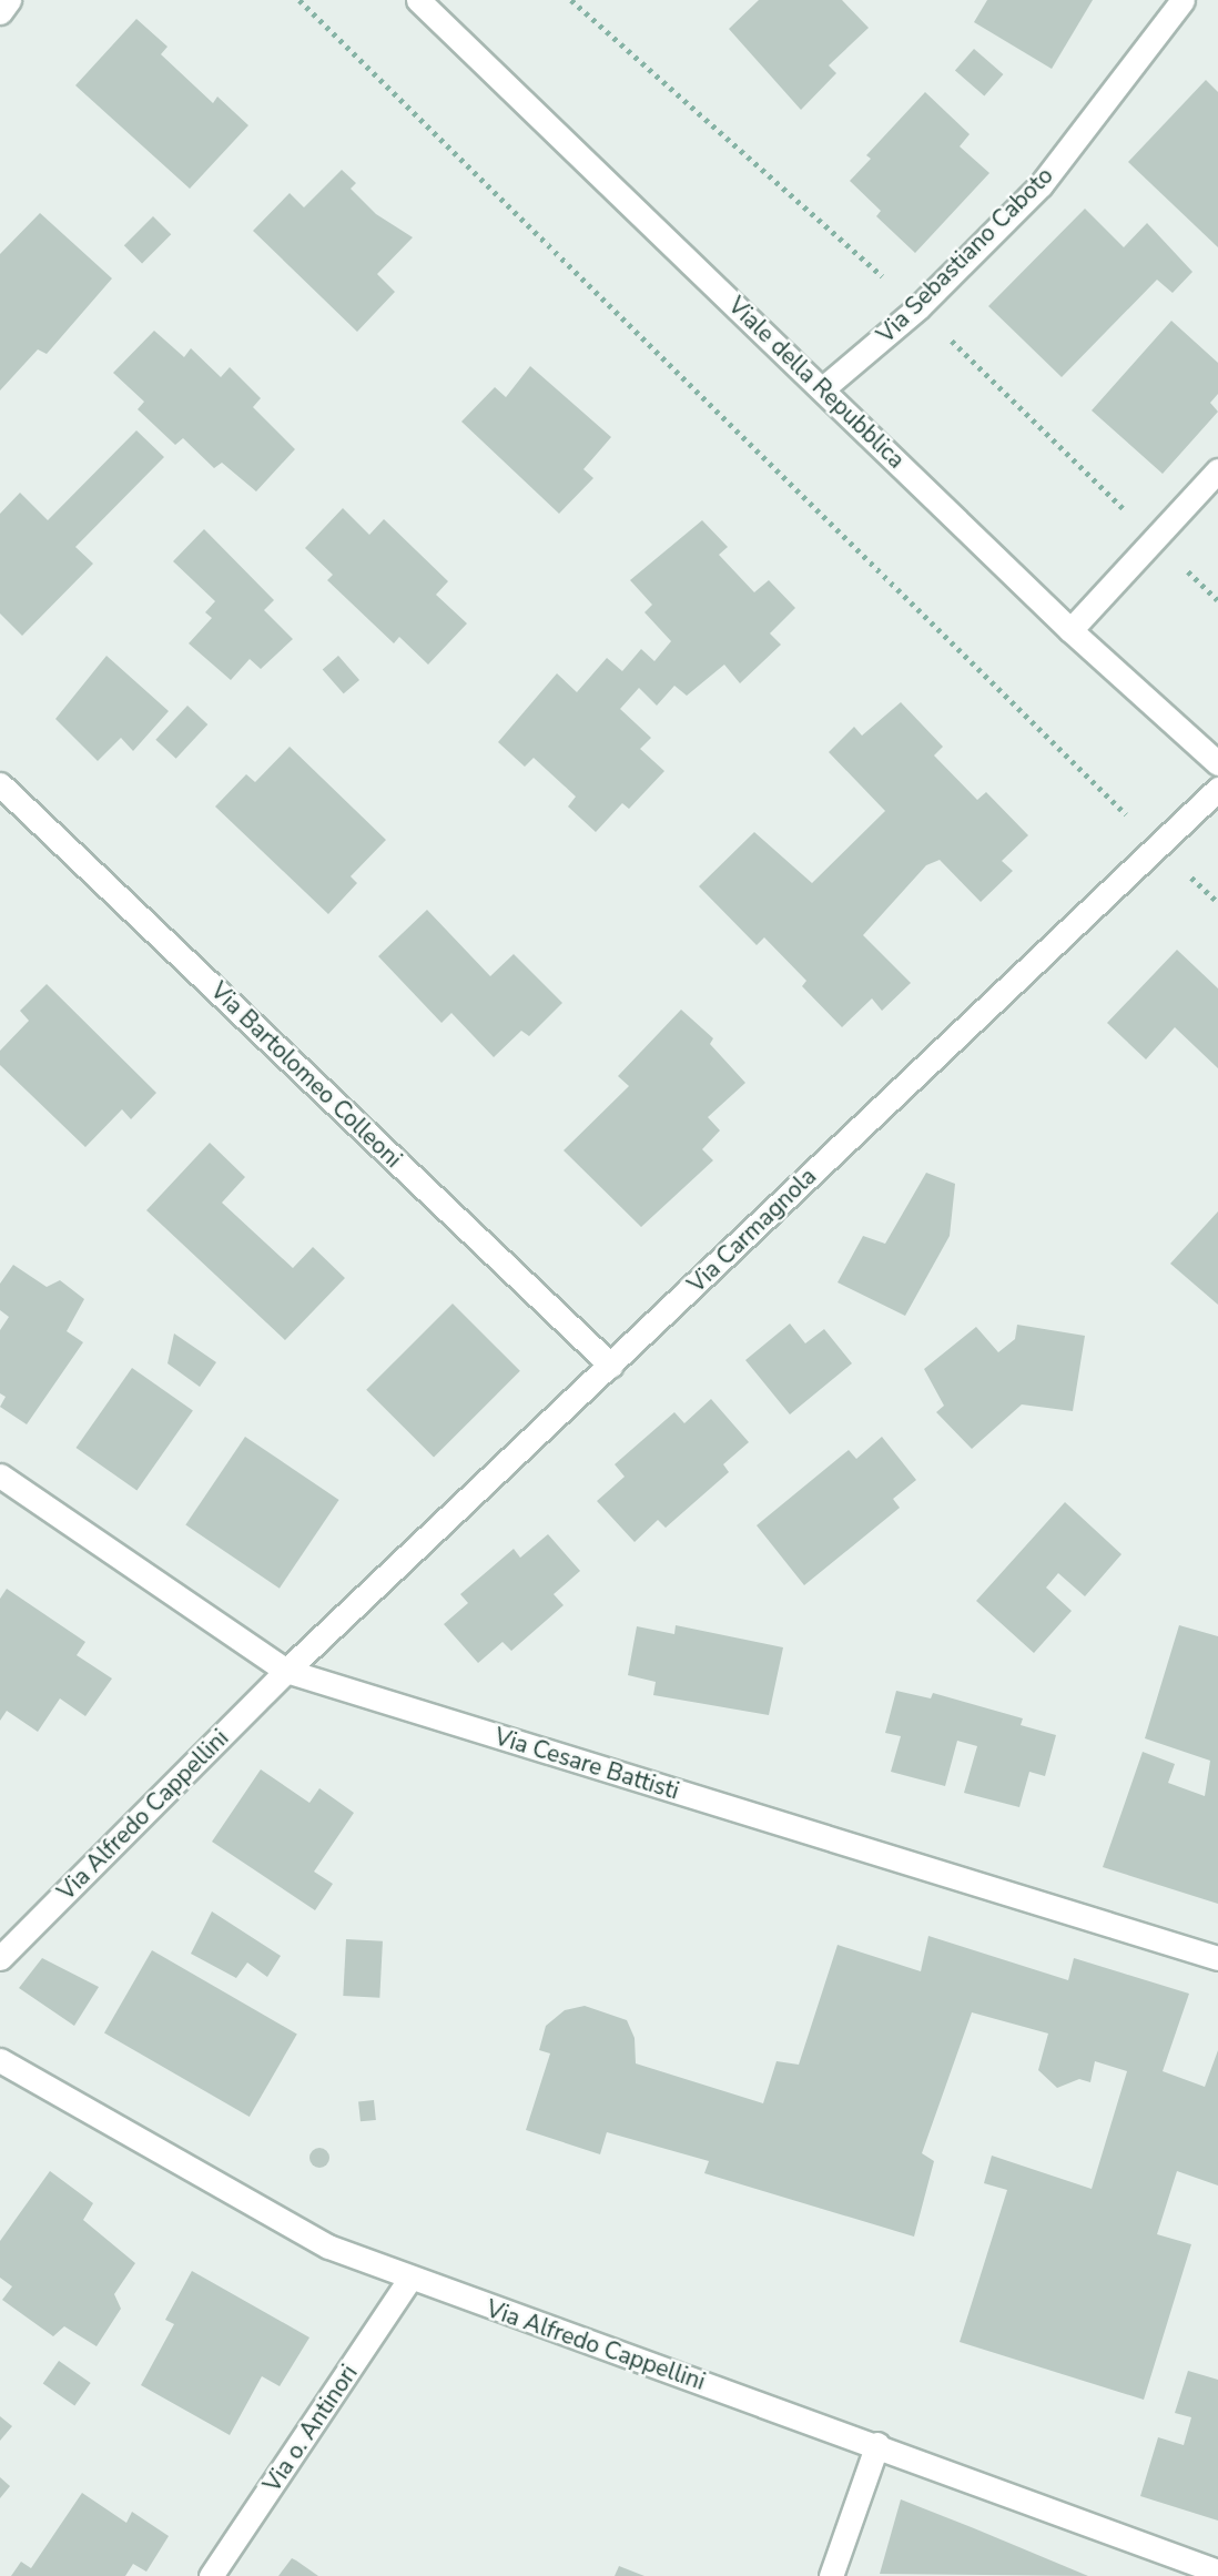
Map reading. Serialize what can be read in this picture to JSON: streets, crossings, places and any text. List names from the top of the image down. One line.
{"streets":{"street":["Via Sebastiano Caboto","Viale della Repubblica","Via Bartolomeo Colleoni","Via Carmagnola","Via Cesare Battisti","Via Alfredo Cappellini","Via o. Antinori"]},"crossings":[["Via Sebastiano Caboto","Viale della Repubblica"],["Via Bartolomeo Colleoni","Via Carmagnola"],["Via Carmagnola","Via Cesare Battisti"],["Via Carmagnola","Via Alfredo Cappellini"],["Via Cesare Battisti","Via Alfredo Cappellini"],["Via Alfredo Cappellini","Via o. Antinori"]]}
